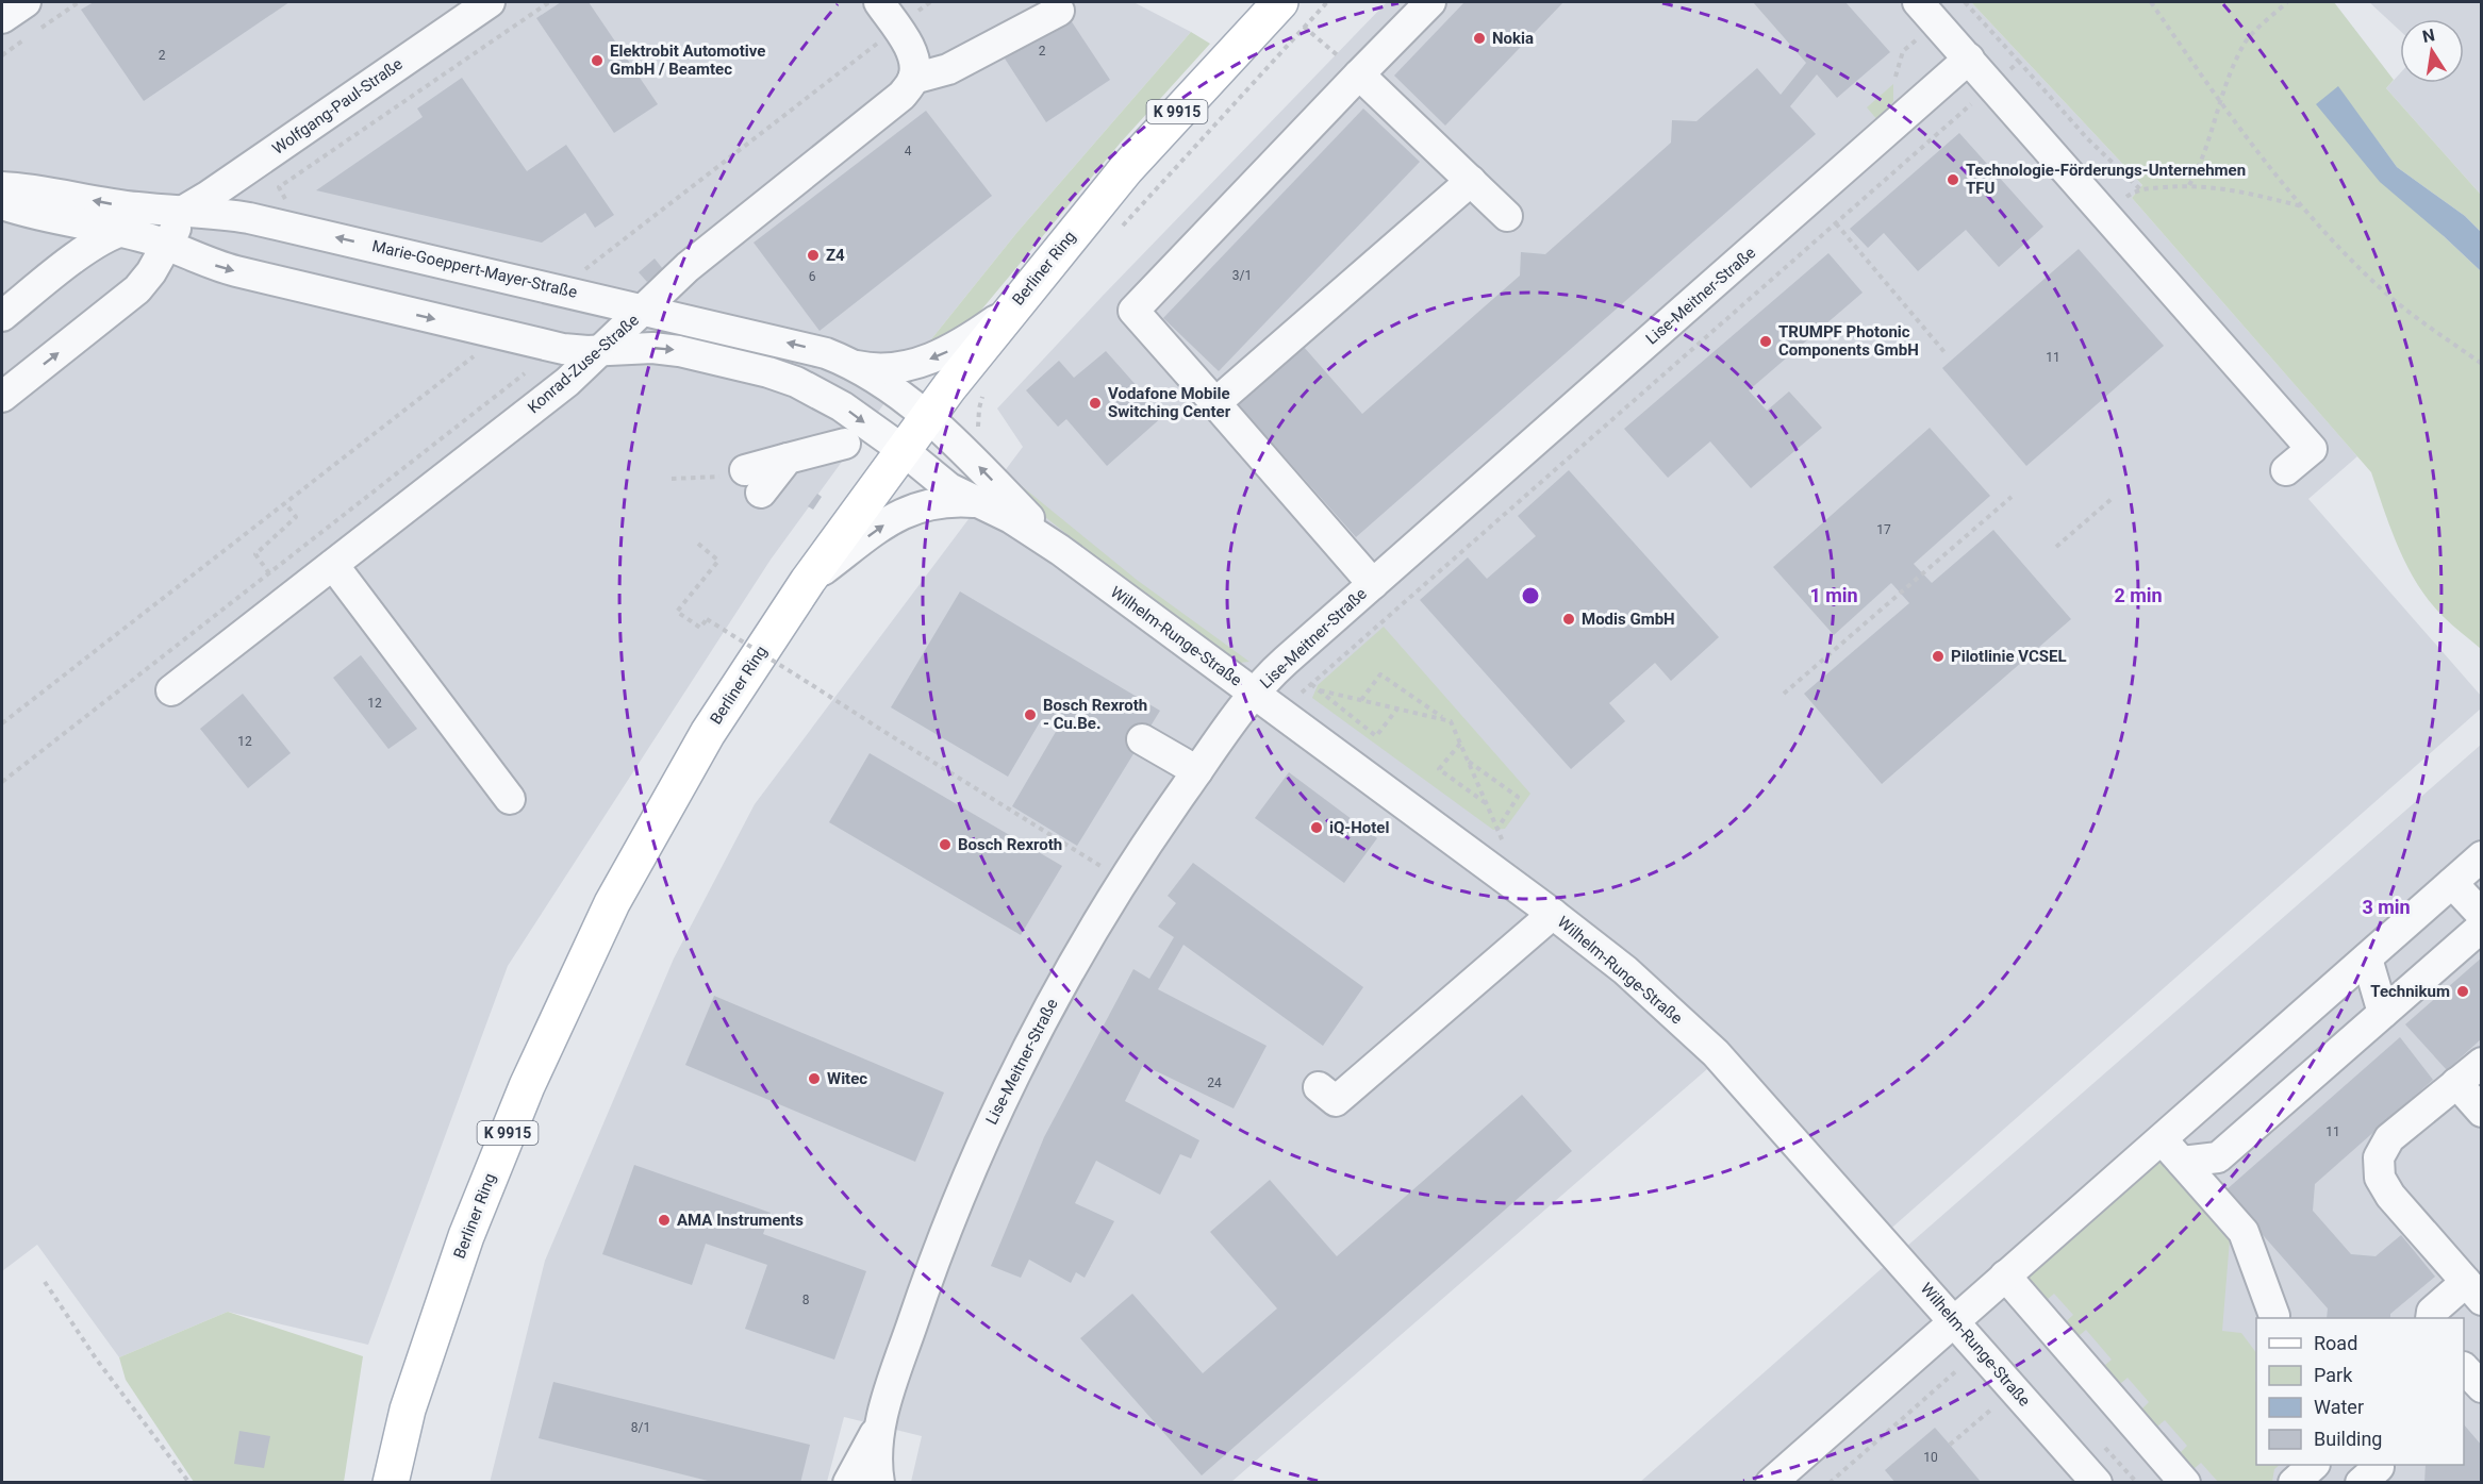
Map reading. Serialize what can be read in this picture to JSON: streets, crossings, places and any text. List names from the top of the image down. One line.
{"streets":{"main road":["K 9915","Berliner Ring"],"street":["Wolfgang-Paul-Straße","Marie-Goeppert-Mayer-Straße","Lise-Meitner-Straße","Konrad-Zuse-Straße","Wilhelm-Runge-Straße"]},"crossings":[["Wolfgang-Paul-Straße","Marie-Goeppert-Mayer-Straße"],["Berliner Ring","Marie-Goeppert-Mayer-Straße"],["Berliner Ring","Wilhelm-Runge-Straße"],["Marie-Goeppert-Mayer-Straße","Konrad-Zuse-Straße"],["Marie-Goeppert-Mayer-Straße","Wilhelm-Runge-Straße"],["Lise-Meitner-Straße","Wilhelm-Runge-Straße"]],"places":["Nokia","Elektrobit Automotive GmbH / Beamtec","Technologie-Förderungs-Unternehmen TFU","Z4","TRUMPF Photonic Components GmbH","Vodafone Mobile Switching Center","Modis GmbH","Pilotlinie VCSEL","Bosch Rexroth - Cu.Be.","iQ-Hotel","Bosch Rexroth","Technikum","Witec","AMA Instruments"],"house_numbers":["2","2","4","3/1","6","11","17","12","12","24","11","8","8/1","10"],"legend":["Road","Park","Water","Building"],"north":"top","rings":["1 min","2 min","3 min"]}
